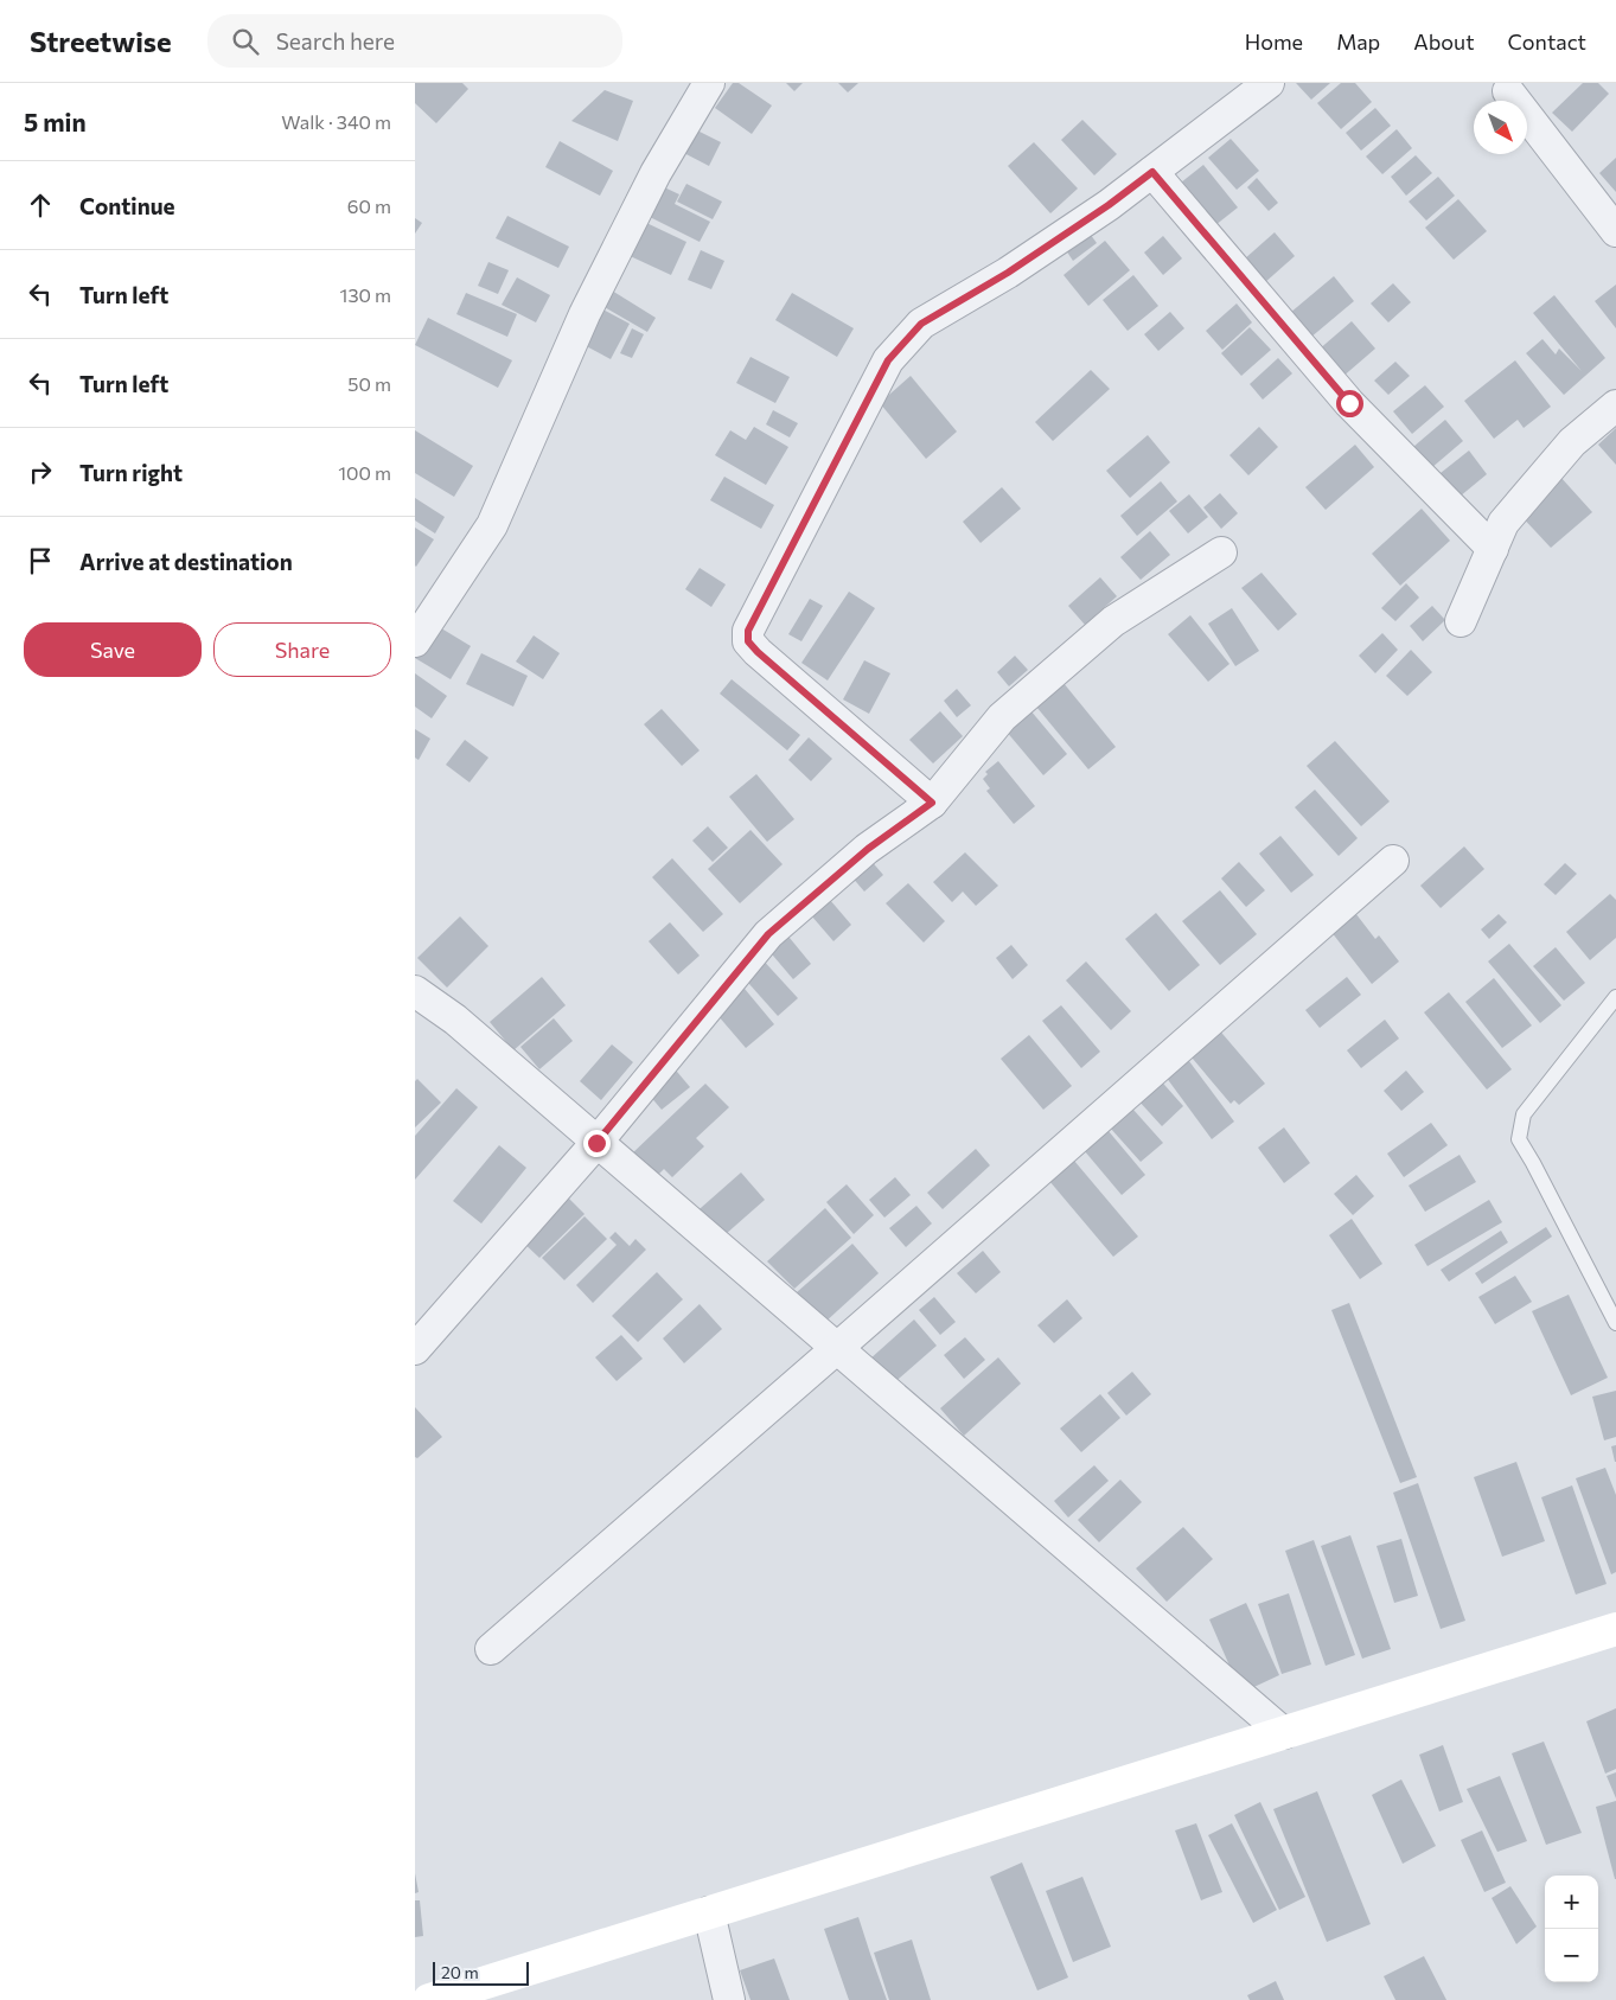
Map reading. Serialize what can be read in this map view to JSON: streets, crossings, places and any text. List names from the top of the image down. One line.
{"scale_bar":"20 m","north":"bottom right","page":{"header":"Streetwise","search":"Search here","nav":["Home","Map","About","Contact"],"heading":["5 min","Walk · 340 m"],"list":[["Continue","60 m"],["Turn left","130 m"],["Turn left","50 m"],["Turn right","100 m"],"Arrive at destination"],"buttons":["Save","Share"],"map_buttons":["+","−"],"scale":"20 m"}}
